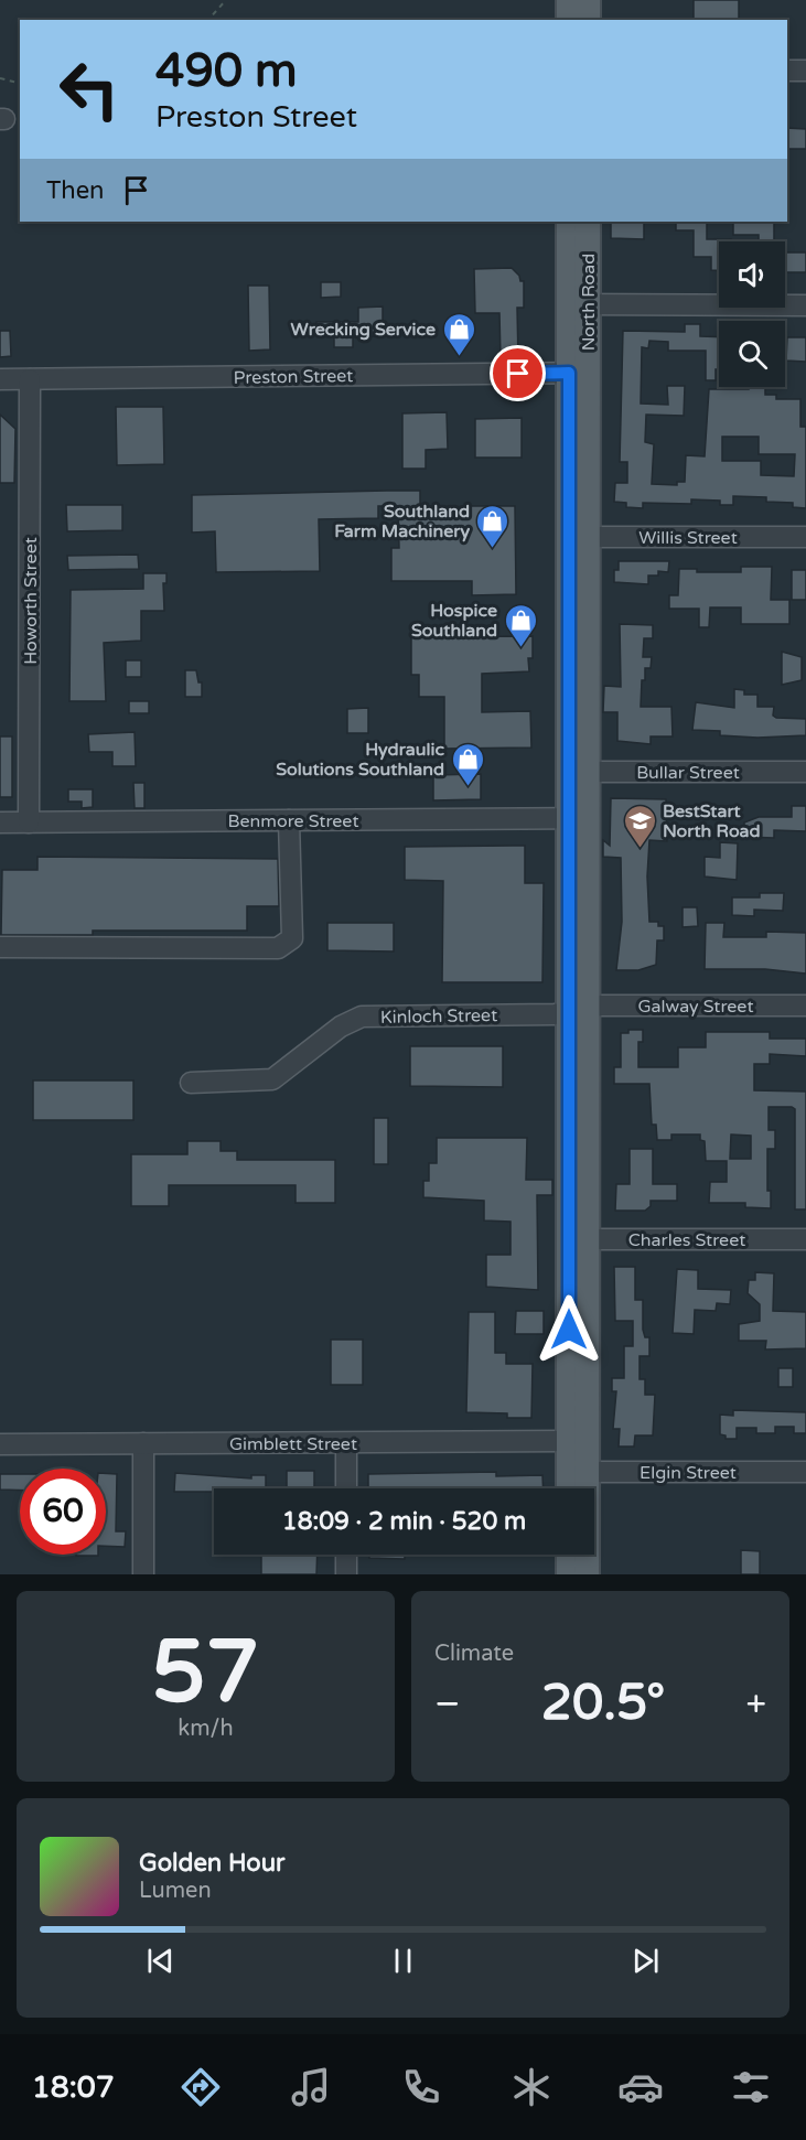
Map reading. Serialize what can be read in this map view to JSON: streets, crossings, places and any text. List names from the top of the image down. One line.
{"streets":{"main road":["North Road"],"street":["Preston Street","Willis Street","Howorth Street","Bullar Street","Benmore Street","Galway Street","Kinloch Street","Charles Street","Gimblett Street","Elgin Street"]},"crossings":[["North Road","Preston Street"],["North Road","Willis Street"],["North Road","Bullar Street"],["North Road","Benmore Street"],["North Road","Galway Street"],["North Road","Kinloch Street"],["North Road","Charles Street"],["North Road","Gimblett Street"],["North Road","Elgin Street"],["Preston Street","Howorth Street"],["Howorth Street","Benmore Street"],["Galway Street","Kinloch Street"]],"places":{"shop":["Wrecking Service","Southland Farm Machinery","Hospice Southland","Hydraulic Solutions Southland"],"school or university":["BestStart North Road"]},"page":{"turn":["490 m","Preston Street"],"then":"Then","limit":"60","trip":"18:09 · 2 min · 520 m","tile":[["57","km/h"],"Climate"],"heat":["−","20.5°","+"],"song":["Golden Hour","Lumen"],"tabs":"18:07"}}
